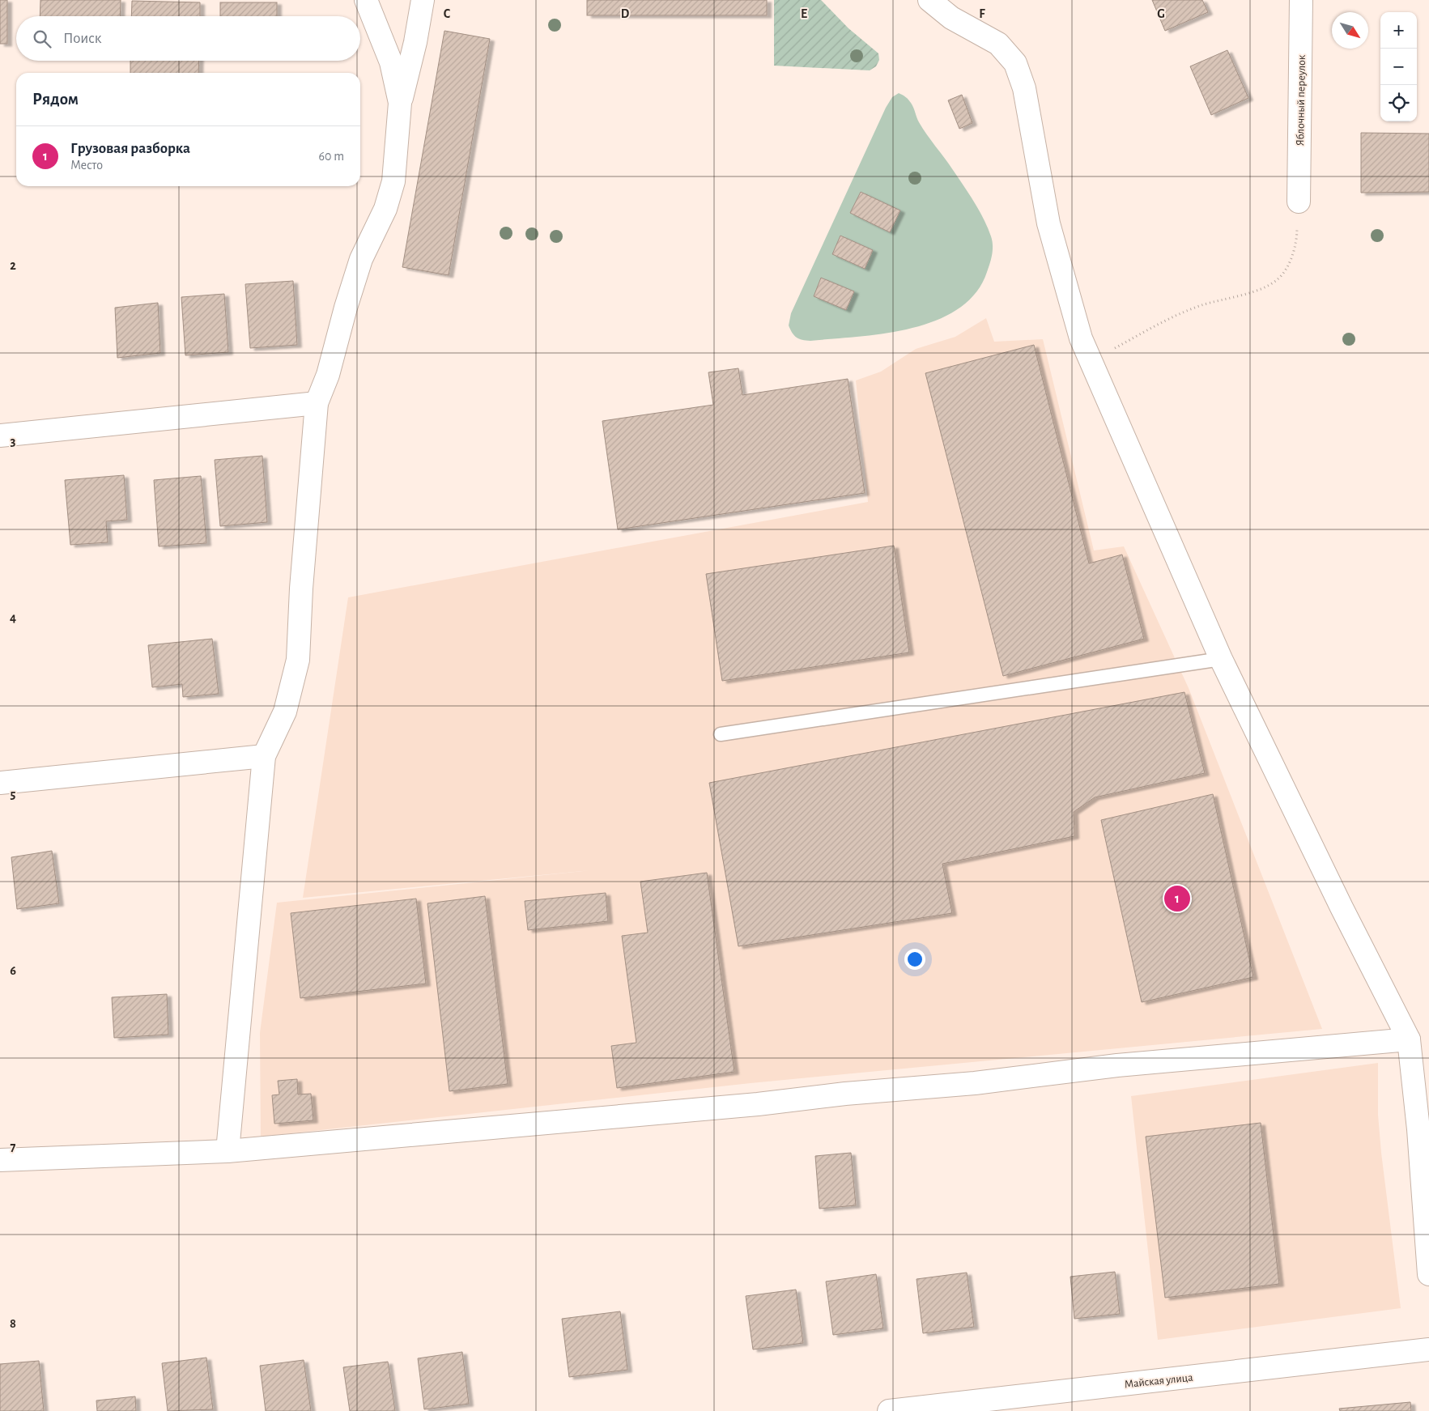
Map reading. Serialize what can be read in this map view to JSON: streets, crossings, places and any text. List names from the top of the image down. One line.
{"streets":{"street":["Яблочный переулок","Майская улица"]},"north":"bottom right","page":{"map_buttons":["+","−"],"search":"Поиск","heading":"Рядом","list":[{"mark":"1","name":"Грузовая разборка","note":"Место","value":"60 m"}],"pins":"1"},"grid":{"columns":["C","D","E","F","G"],"rows":["2","3","4","5","6","7","8"]}}
